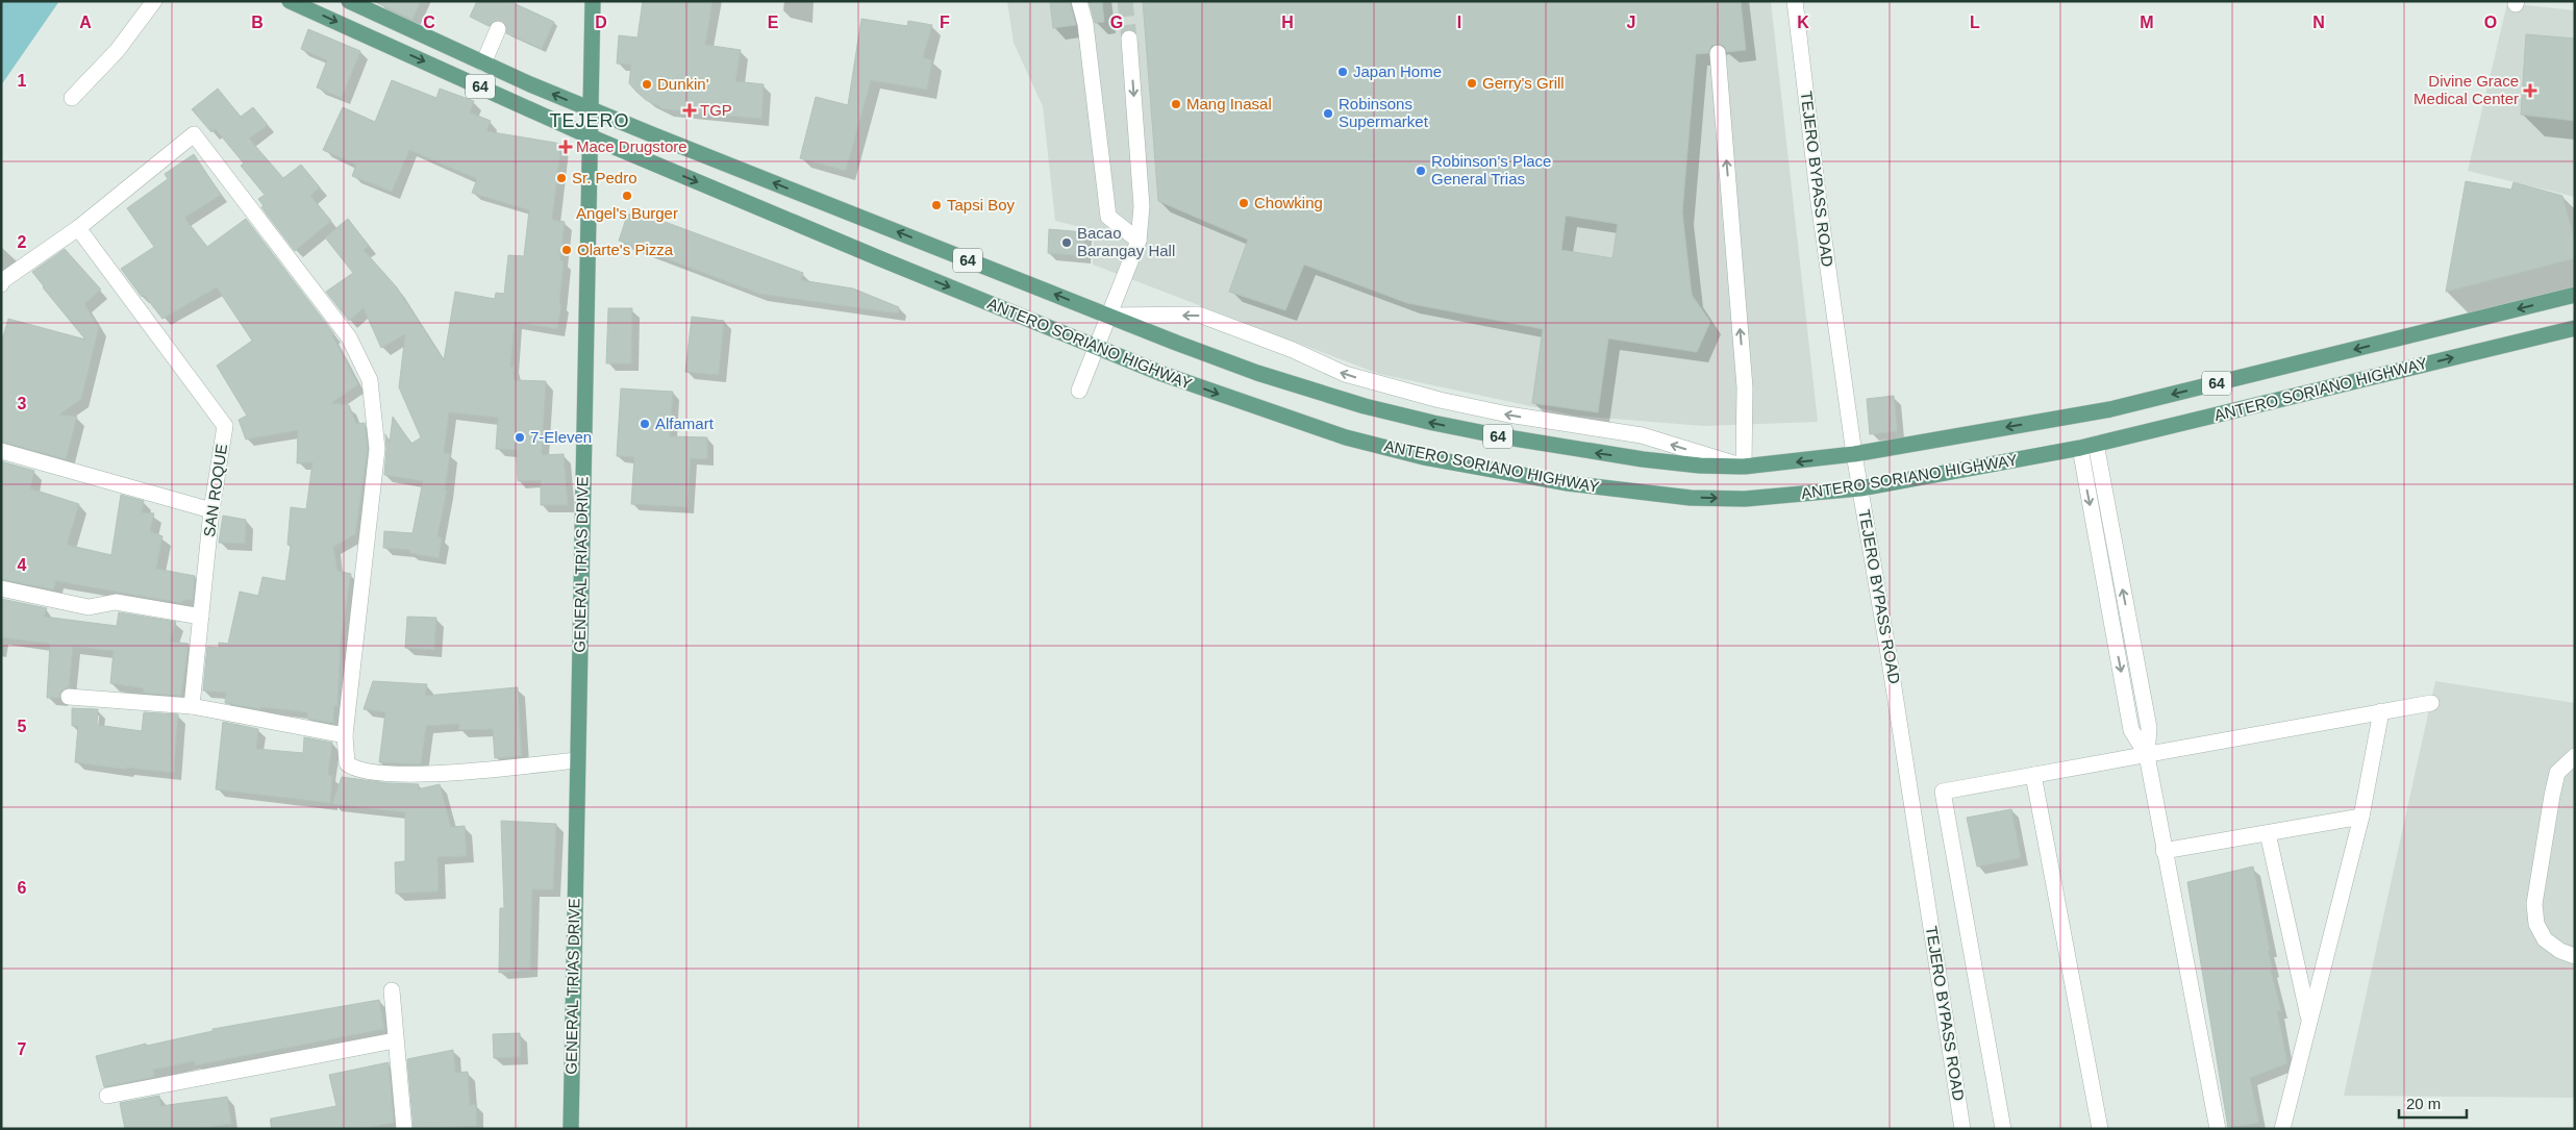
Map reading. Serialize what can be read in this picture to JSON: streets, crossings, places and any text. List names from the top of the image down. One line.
{"streets":{"main road":["64","ANTERO SORIANO HIGHWAY","GENERAL TRIAS DRIVE"],"street":["TEJERO BYPASS ROAD","SAN ROQUE"]},"crossings":[["TEJERO BYPASS ROAD","ANTERO SORIANO HIGHWAY"],["ANTERO SORIANO HIGHWAY","GENERAL TRIAS DRIVE"]],"districts":["TEJERO"],"places":{"other":["Japan Home","Gerry's Grill","Dunkin'","Mang Inasal","Robinsons Supermarket","Robinson's Place General Trias","Sr. Pedro","Angel's Burger","Chowking","Tapsi Boy","Bacao Barangay Hall","Olarte's Pizza","Alfamart","7-Eleven"],"health":["Divine Grace Medical Center","TGP","Mace Drugstore"]},"scale_bar":"20 m","grid":{"columns":["A","B","C","D","E","F","G","H","I","J","K","L","M","N","O"],"rows":["1","2","3","4","5","6","7"]}}
